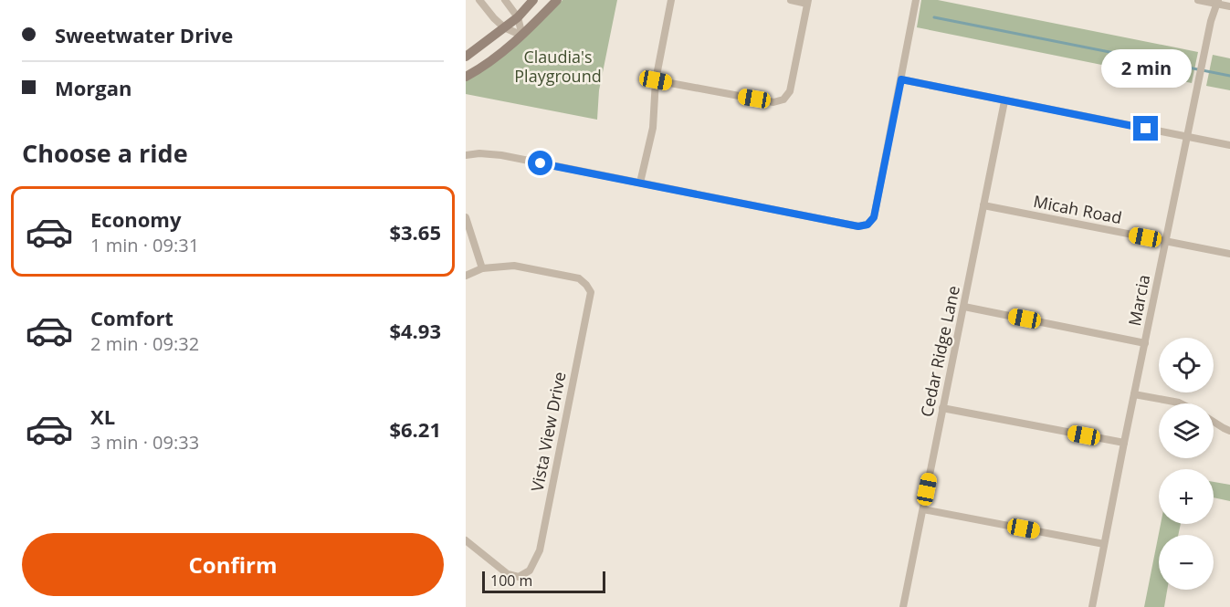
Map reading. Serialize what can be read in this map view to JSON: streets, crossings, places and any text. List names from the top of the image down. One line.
{"streets":{"street":["Micah Road","Marcia","Cedar Ridge Lane","Vista View Drive"]},"crossings":[["Micah Road","Marcia"],["Micah Road","Cedar Ridge Lane"]],"parks":["Claudia's Playground"],"scale_bar":"100 m","page":{"banner":["Sweetwater Drive","Morgan"],"bubble":"2 min","heading":"Choose a ride","list":[{"name":"Economy","note":"1 min · 09:31","value":"$3.65"},{"name":"Comfort","note":"2 min · 09:32","value":"$4.93"},{"name":"XL","note":"3 min · 09:33","value":"$6.21"}],"map_buttons":["+","−"],"buttons":"Confirm","scale":"100 m"}}
